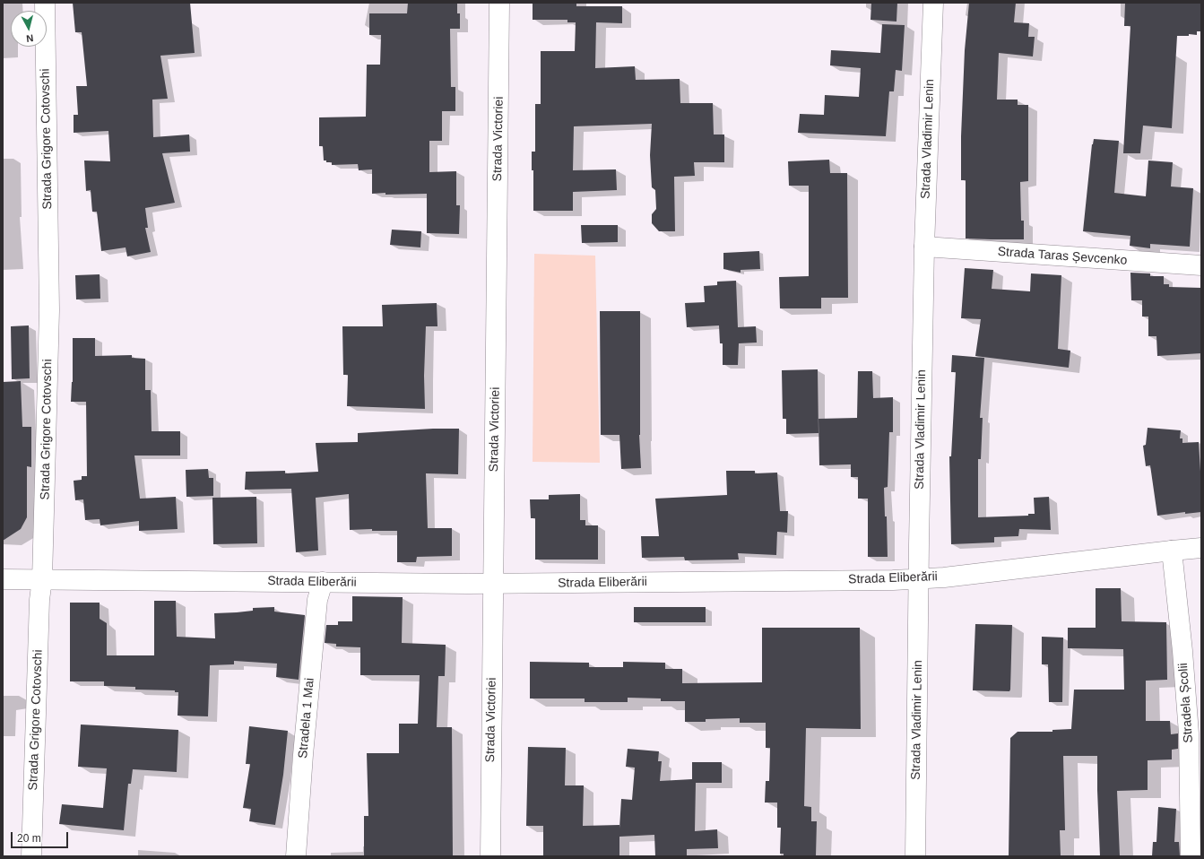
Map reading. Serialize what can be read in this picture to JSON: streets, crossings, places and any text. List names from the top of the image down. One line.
{"streets":{"street":["Strada Grigore Cotovschi","Strada Victoriei","Strada Vladimir Lenin","Strada Taras Șevcenko","Strada Eliberării","Stradela Școlii","Stradela 1 Mai"]},"crossings":[["Strada Grigore Cotovschi","Strada Eliberării"],["Strada Victoriei","Strada Eliberării"],["Strada Vladimir Lenin","Strada Taras Șevcenko"],["Strada Vladimir Lenin","Strada Eliberării"],["Strada Eliberării","Stradela Școlii"],["Strada Eliberării","Stradela 1 Mai"]],"scale_bar":"20 m","north":"bottom"}
